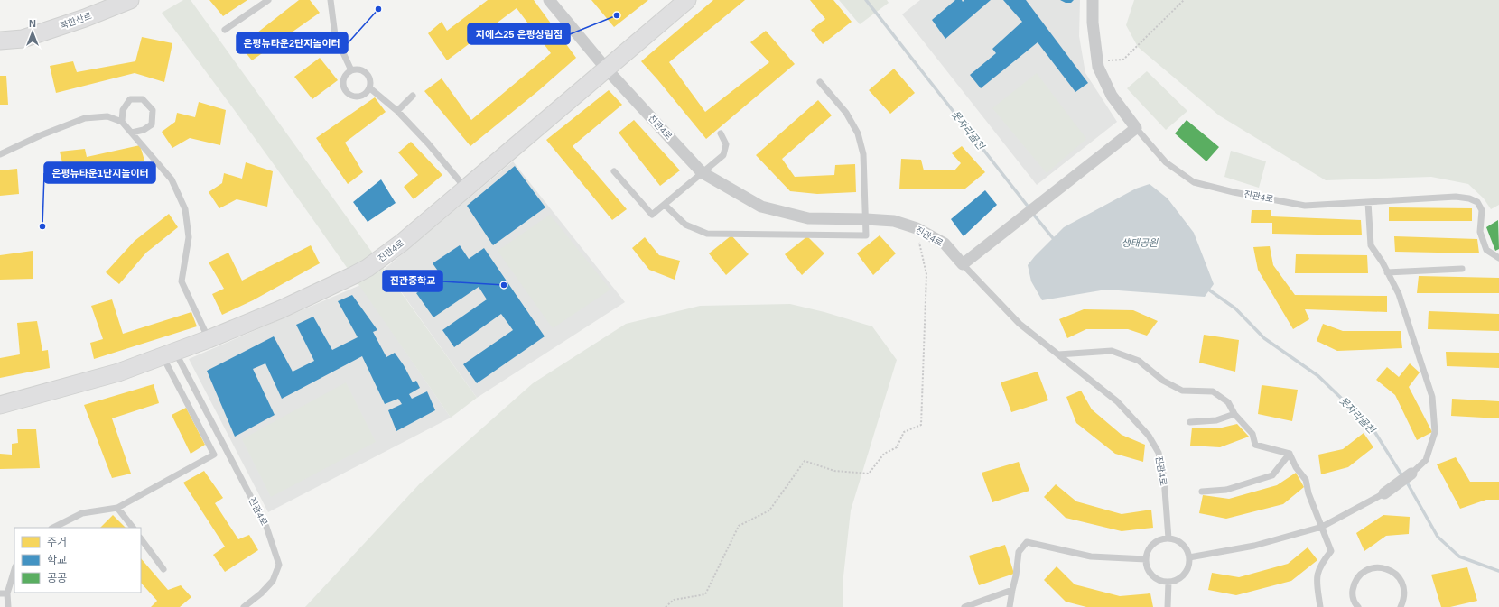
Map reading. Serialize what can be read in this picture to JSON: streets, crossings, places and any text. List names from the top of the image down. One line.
{"streets":{"street":["북한산로","진관4로"]},"water":["못자리골천","생태공원"],"places":["은평뉴타운2단지놀이터","지에스25 은평상림점","은평뉴타운1단지놀이터","진관중학교"],"legend":["주거","학교","공공"],"north":"top"}
